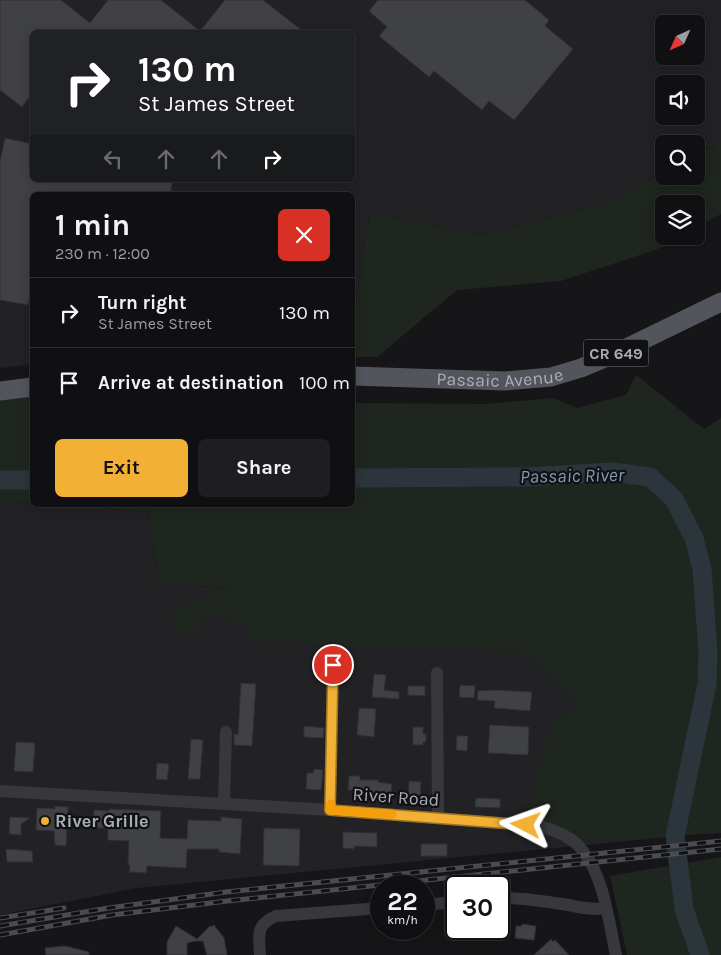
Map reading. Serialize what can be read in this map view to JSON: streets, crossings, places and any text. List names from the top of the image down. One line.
{"streets":{"main road":["CR 649","Passaic Avenue"],"street":["River Road"]},"water":["Passaic River"],"places":["River Grille"],"north":"bottom left","page":{"turn":["130 m","St James Street"],"heading":["1 min","230 m · 12:00"],"list":[{"name":"Turn right","note":"St James Street","value":"130 m"},{"name":"Arrive at destination","value":"100 m"}],"buttons":["Exit","Share"],"speed":"22 km/h","limit":"30"}}
